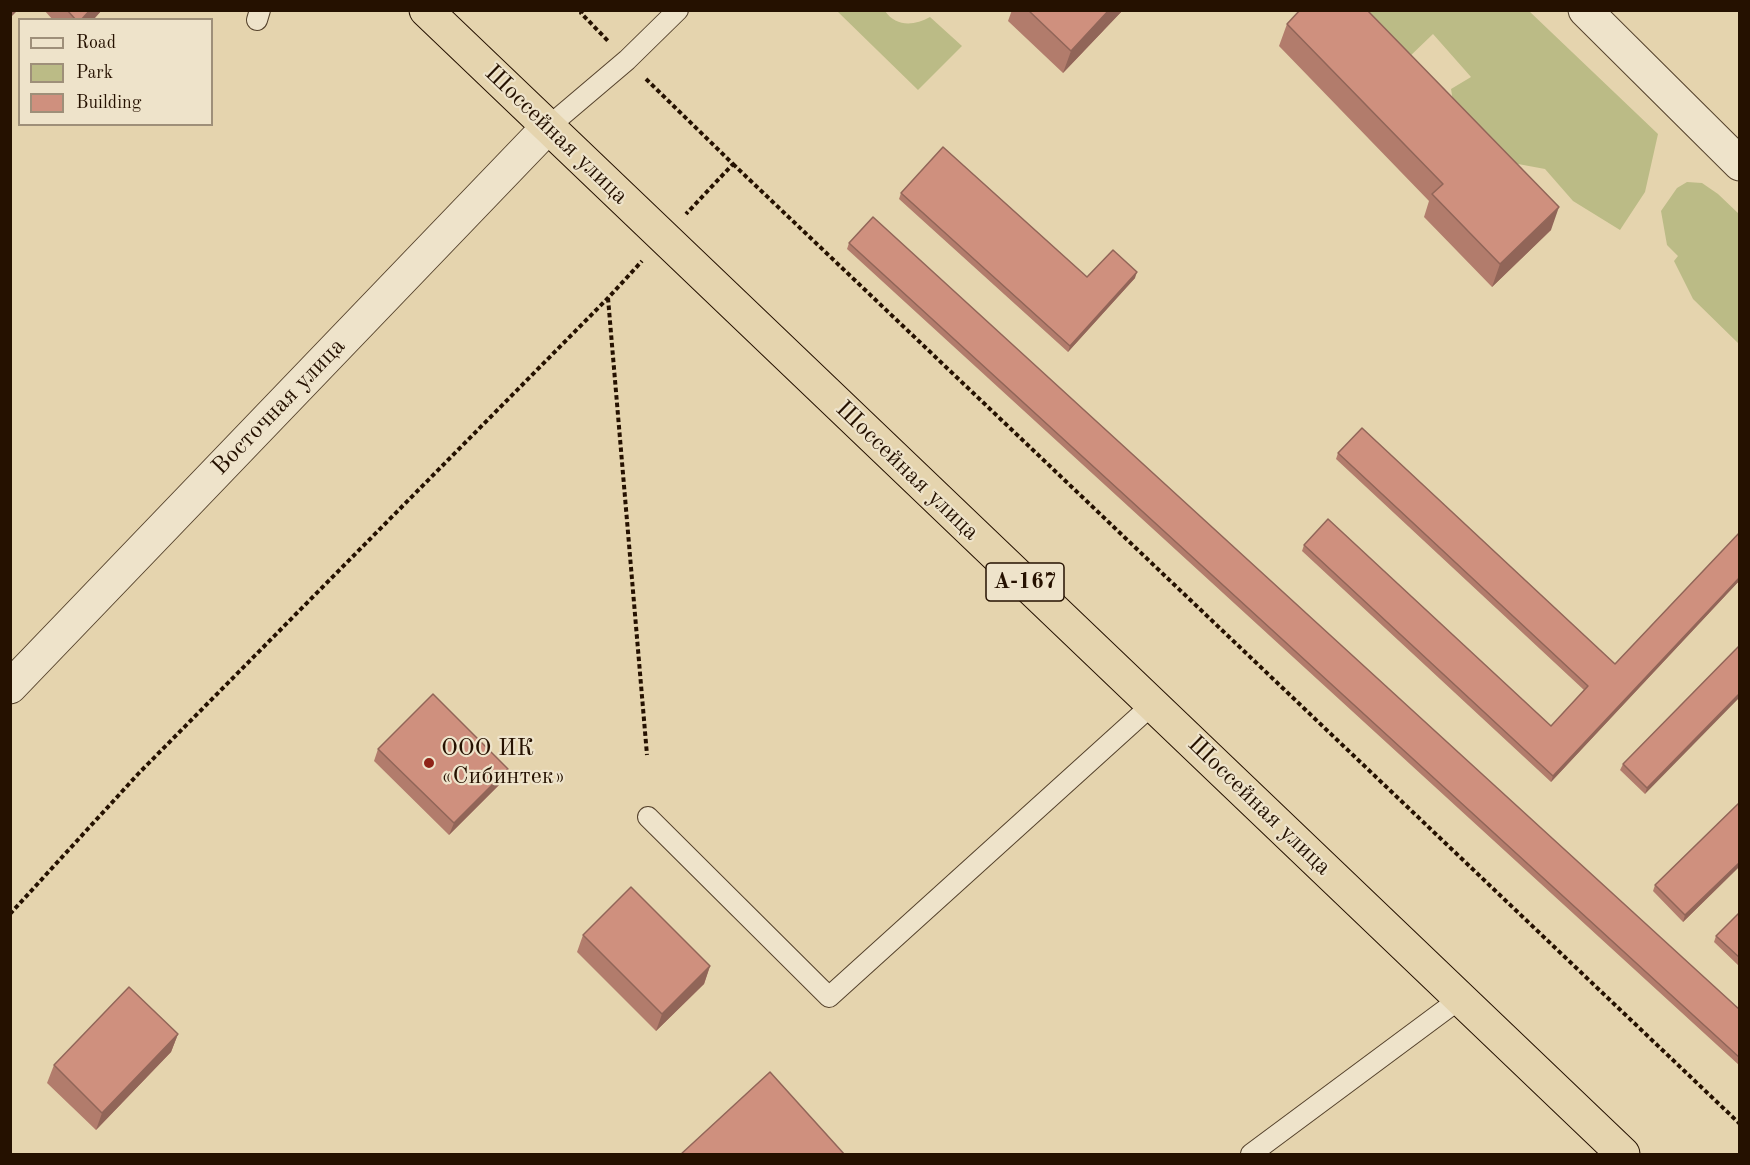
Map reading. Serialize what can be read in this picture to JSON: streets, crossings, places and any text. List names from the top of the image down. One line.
{"streets":{"highway":["Шоссейная улица","А-167"],"street":["Восточная улица"]},"crossings":[["Шоссейная улица","Восточная улица"]],"places":["ООО ИК «Сибинтек»"],"legend":["Road","Park","Building"]}
